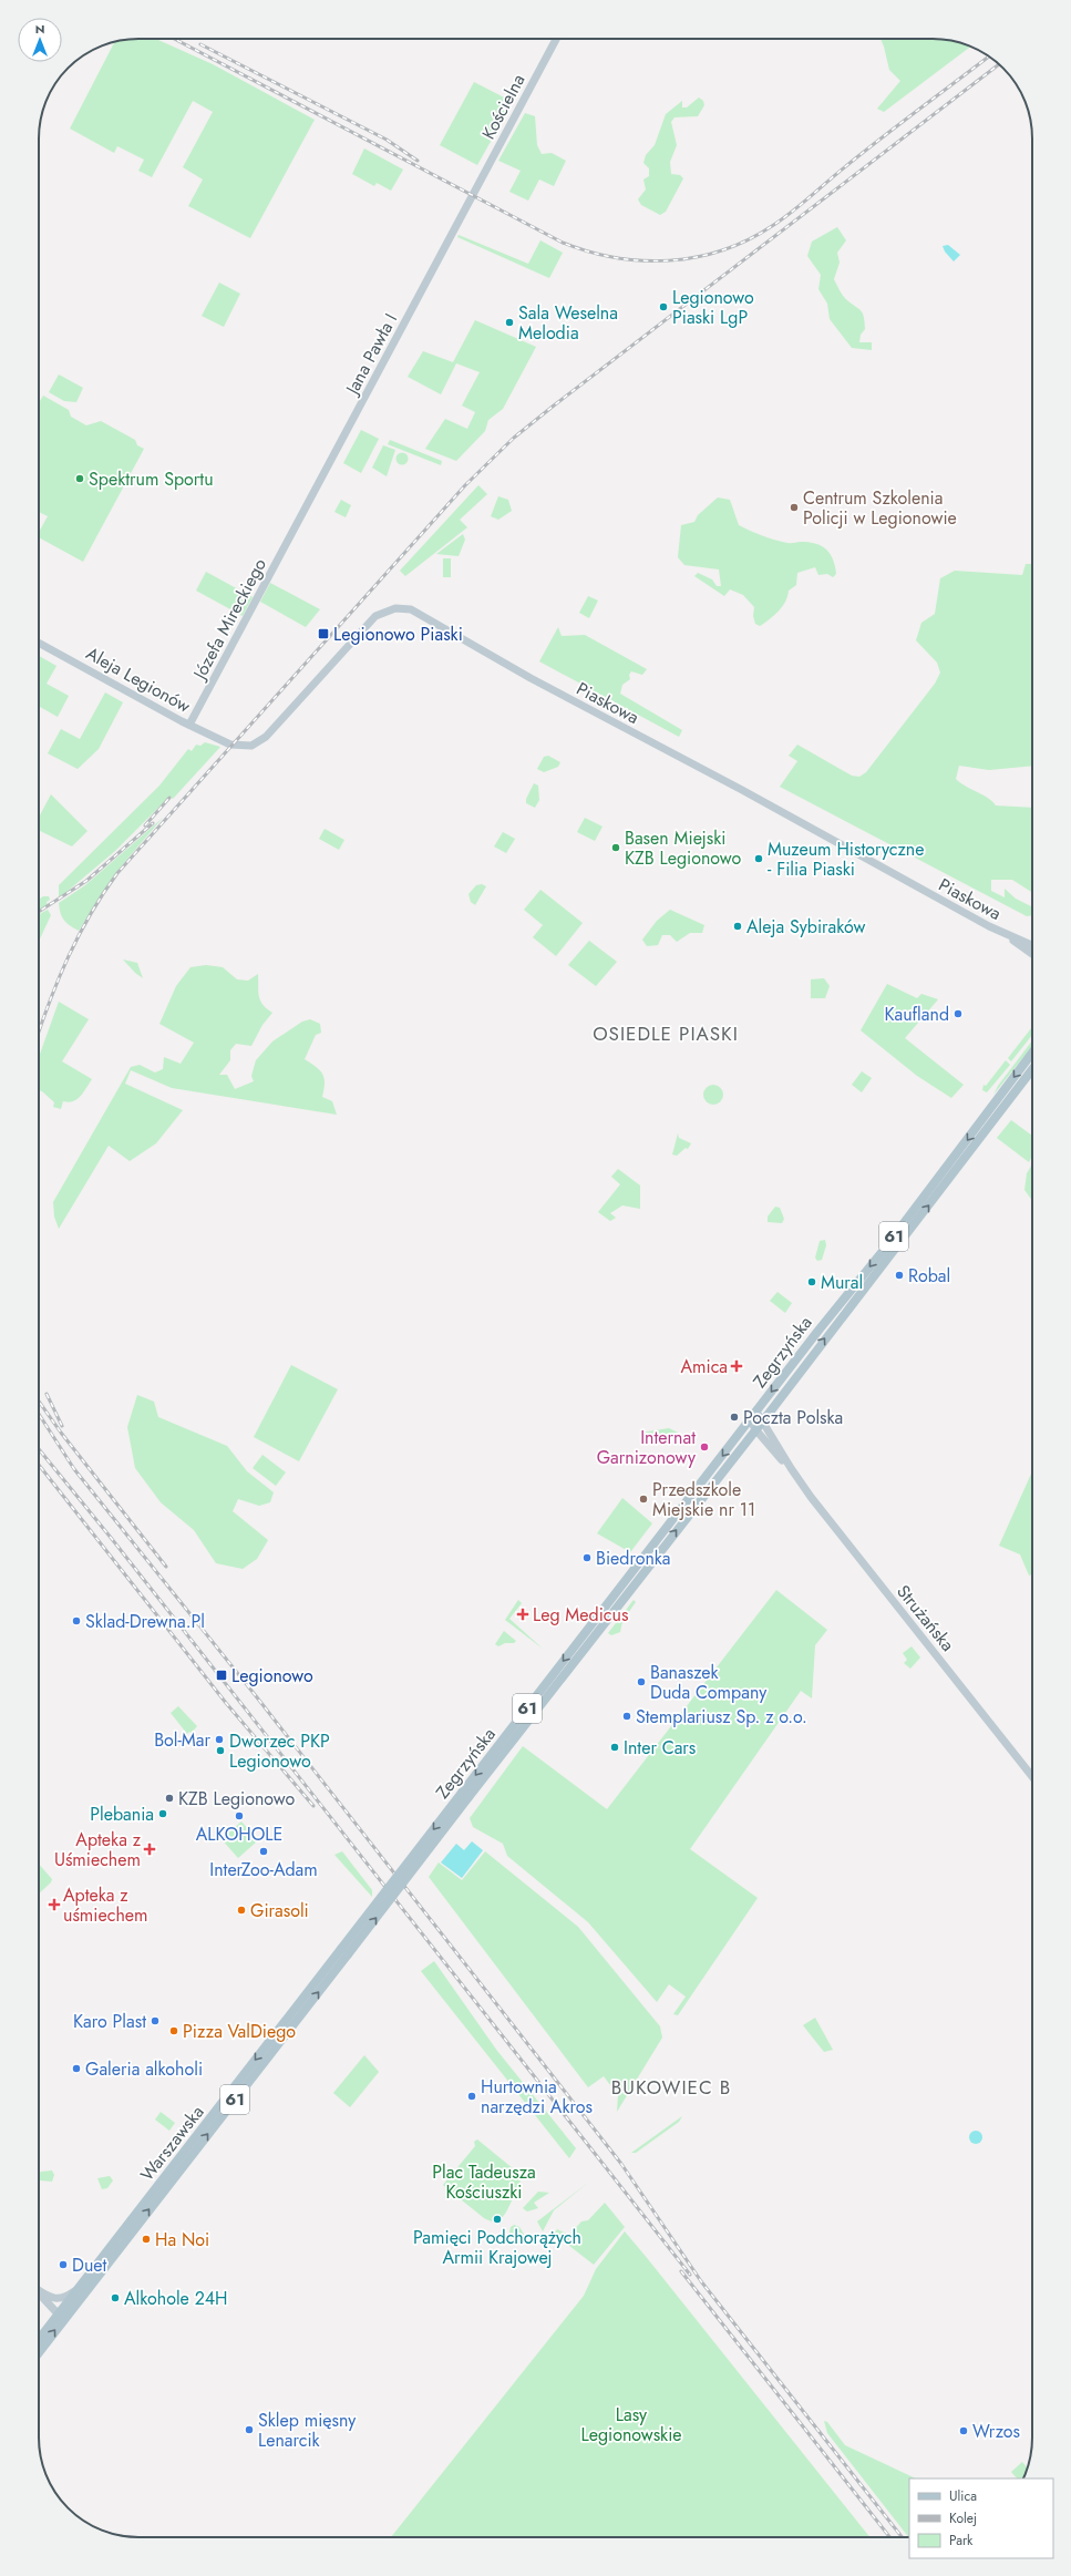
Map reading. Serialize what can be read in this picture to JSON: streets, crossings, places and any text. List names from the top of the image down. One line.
{"streets":{"main road":["61","Zegrzyńska","Warszawska"],"street":["Kościelna","Jana Pawła I","Józefa Mireckiego","Aleja Legionów","Piaskowa","Strużańska"]},"crossings":[["Kościelna","Jana Pawła I"],["Jana Pawła I","Józefa Mireckiego"],["Józefa Mireckiego","Aleja Legionów"],["Aleja Legionów","Piaskowa"],["Zegrzyńska","Strużańska"],["Zegrzyńska","Warszawska"]],"districts":["OSIEDLE PIASKI","BUKOWIEC B"],"parks":["Plac Tadeusza Kościuszki","Lasy Legionowskie"],"places":{"other":["Legionowo Piaski LgP","Sala Weselna Melodia","Spektrum Sportu","Centrum Szkolenia Policji w Legionowie","Basen Miejski KZB Legionowo","Muzeum Historyczne - Filia Piaski","Aleja Sybiraków","Kaufland","Robal","Mural","Poczta Polska","Internat Garnizonowy","Przedszkole Miejskie nr 11","Biedronka","Sklad-Drewna.Pl","Banaszek Duda Company","Stemplariusz Sp. z o.o.","Bol-Mar","Inter Cars","Dworzec PKP Legionowo","KZB Legionowo","Plebania","ALKOHOLE","InterZoo-Adam","Girasoli","Karo Plast","Pizza ValDiego","Galeria alkoholi","Hurtownia narzędzi Akros","Pamięci Podchorążych Armii Krajowej","Ha Noi","Duet","Alkohole 24H","Sklep mięsny Lenarcik","Wrzos"],"transit":["Legionowo Piaski","Legionowo"],"health":["Amica","Leg Medicus","Apteka z Uśmiechem","Apteka z uśmiechem"]},"legend":["Ulica","Kolej","Park"],"north":"top"}
